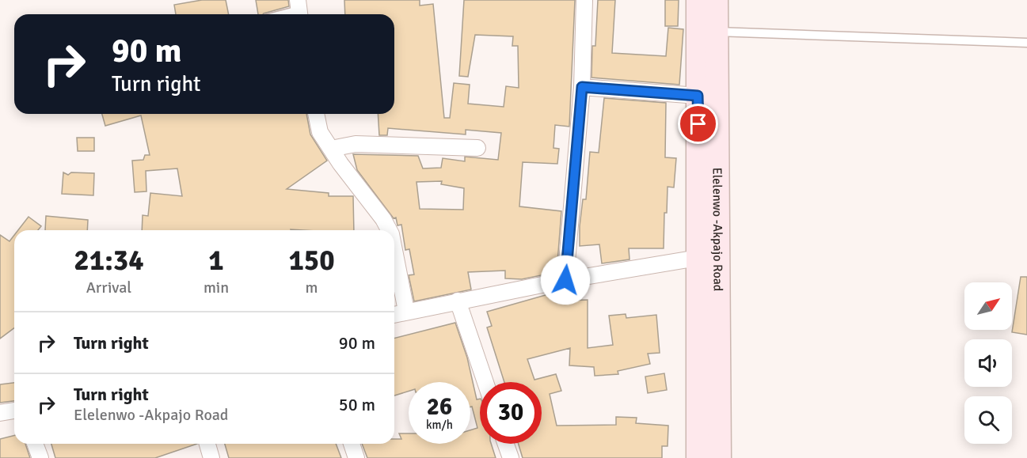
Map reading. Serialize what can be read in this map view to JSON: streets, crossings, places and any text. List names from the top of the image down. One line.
{"streets":{"main road":["Elelenwo -Akpajo Road"]},"north":"top right","page":{"turn":["90 m","Turn right"],"eta":["21:34","Arrival","1","min","150","m"],"list":[{"name":"Turn right","value":"90 m"},{"name":"Turn right","note":"Elelenwo -Akpajo Road","value":"50 m"}],"speed":"26 km/h","limit":"30"}}
